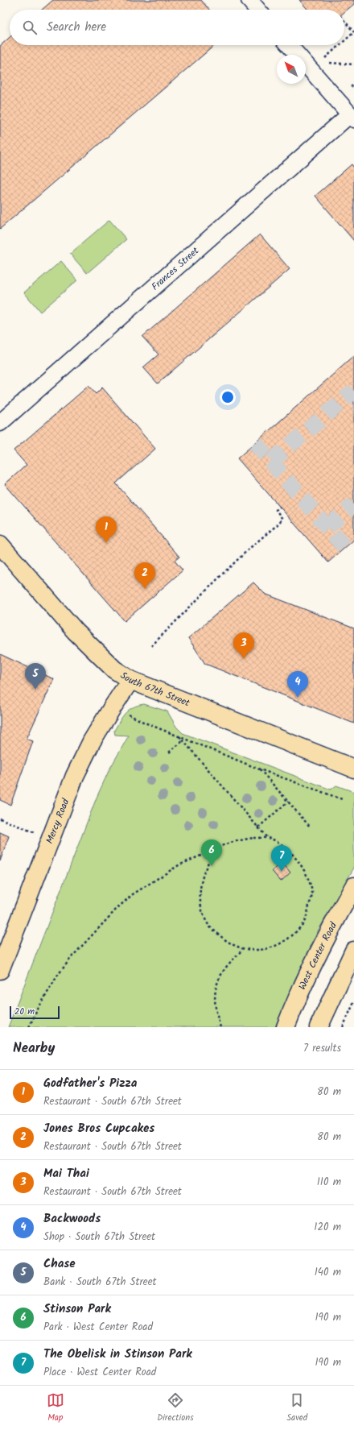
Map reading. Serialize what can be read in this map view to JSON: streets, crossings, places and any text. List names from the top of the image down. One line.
{"streets":{"main road":["South 67th Street","Mercy Road","West Center Road"],"street":["Frances Street"]},"crossings":[["South 67th Street","Mercy Road"]],"scale_bar":"20 m","north":"top left","page":{"search":"Search here","pins":["1","2","3","5","4","6","7"],"scale":"20 m","heading":["Nearby","7 results"],"list":[{"mark":"1","name":"Godfather's Pizza","note":"Restaurant · South 67th Street","value":"80 m"},{"mark":"2","name":"Jones Bros Cupcakes","note":"Restaurant · South 67th Street","value":"80 m"},{"mark":"3","name":"Mai Thai","note":"Restaurant · South 67th Street","value":"110 m"},{"mark":"4","name":"Backwoods","note":"Shop · South 67th Street","value":"120 m"},{"mark":"5","name":"Chase","note":"Bank · South 67th Street","value":"140 m"},{"mark":"6","name":"Stinson Park","note":"Park · West Center Road","value":"190 m"},{"mark":"7","name":"The Obelisk in Stinson Park","note":"Place · West Center Road","value":"190 m"}],"nav":["Map","Directions","Saved"]}}
